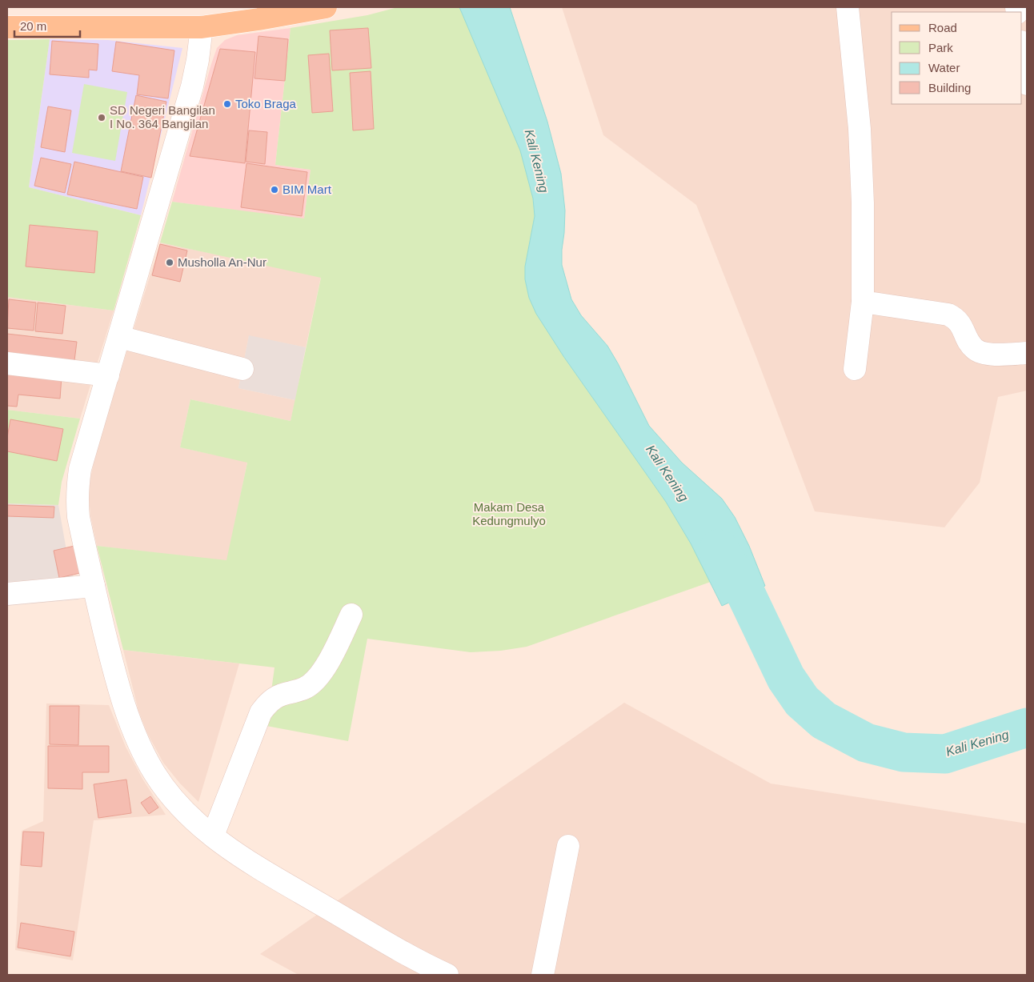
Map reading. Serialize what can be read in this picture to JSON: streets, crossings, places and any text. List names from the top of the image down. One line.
{"water":["Kali Kening"],"parks":["Makam Desa Kedungmulyo"],"places":["Toko Braga","SD Negeri Bangilan I No. 364 Bangilan","BIM Mart","Musholla An-Nur"],"legend":["Road","Park","Water","Building"],"scale_bar":"20 m"}
